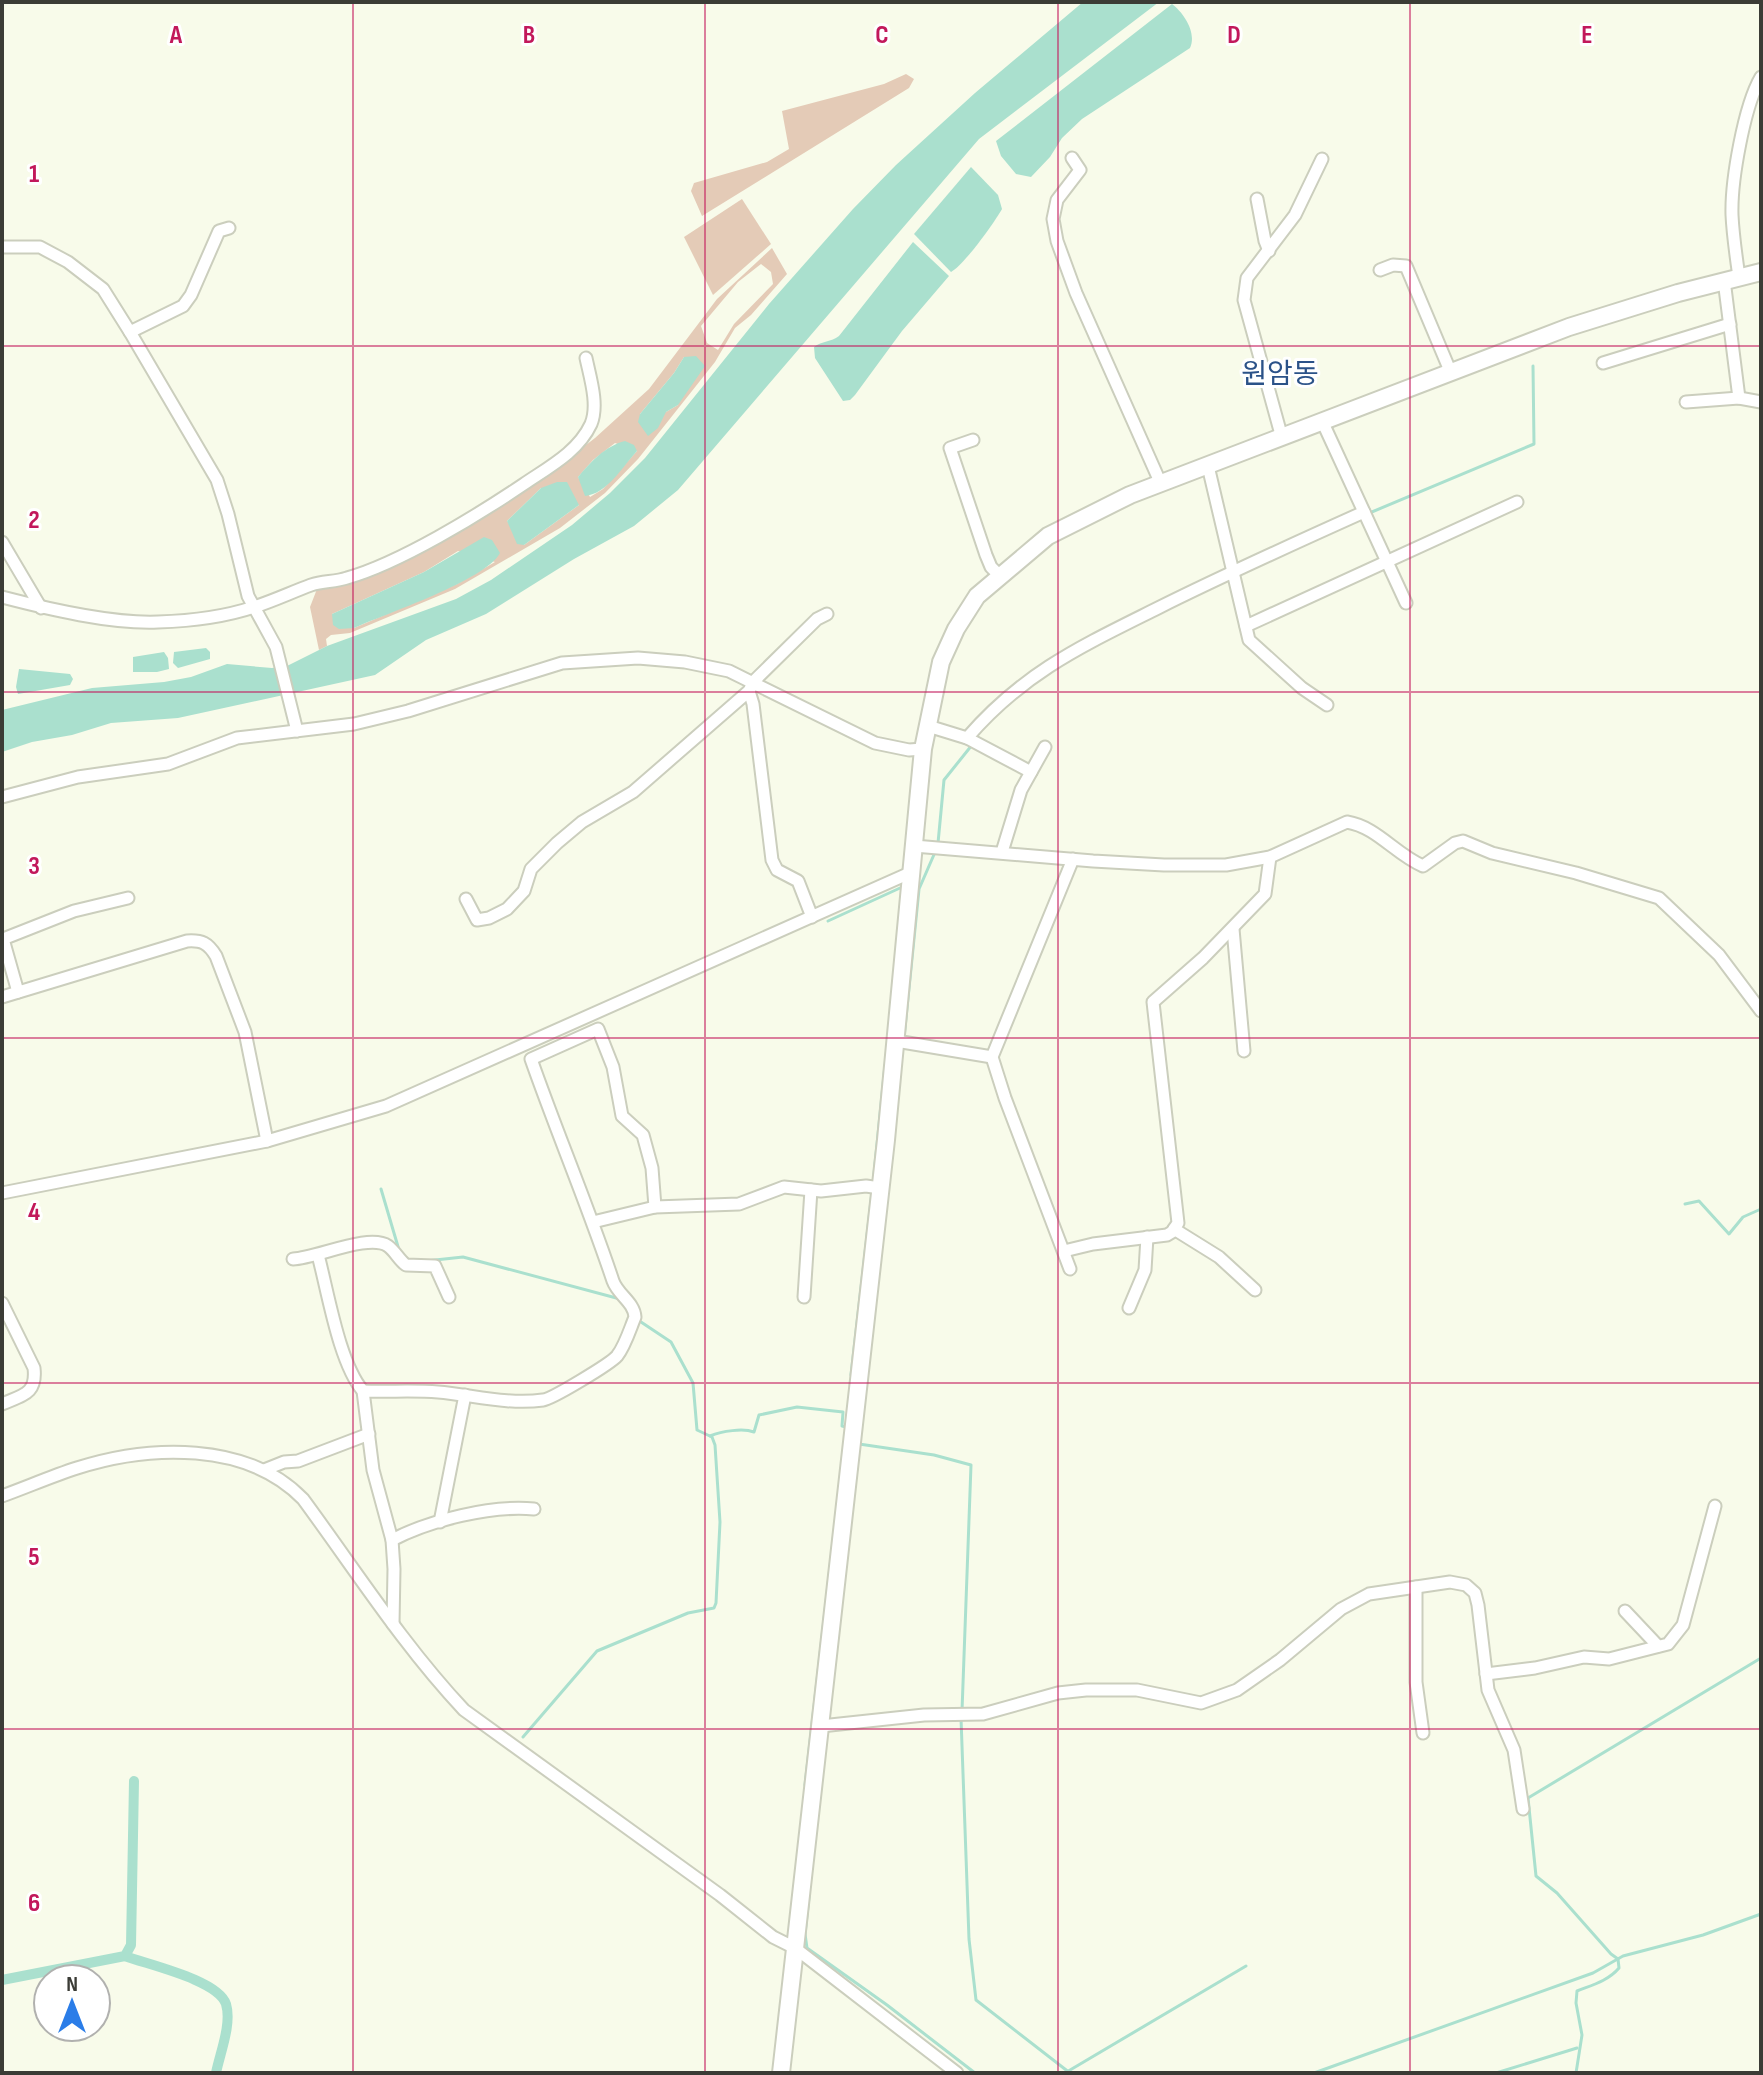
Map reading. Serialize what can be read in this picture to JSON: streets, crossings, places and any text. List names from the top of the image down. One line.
{"districts":["원암동"],"north":"top","grid":{"columns":["A","B","C","D","E"],"rows":["1","2","3","4","5","6"]}}
